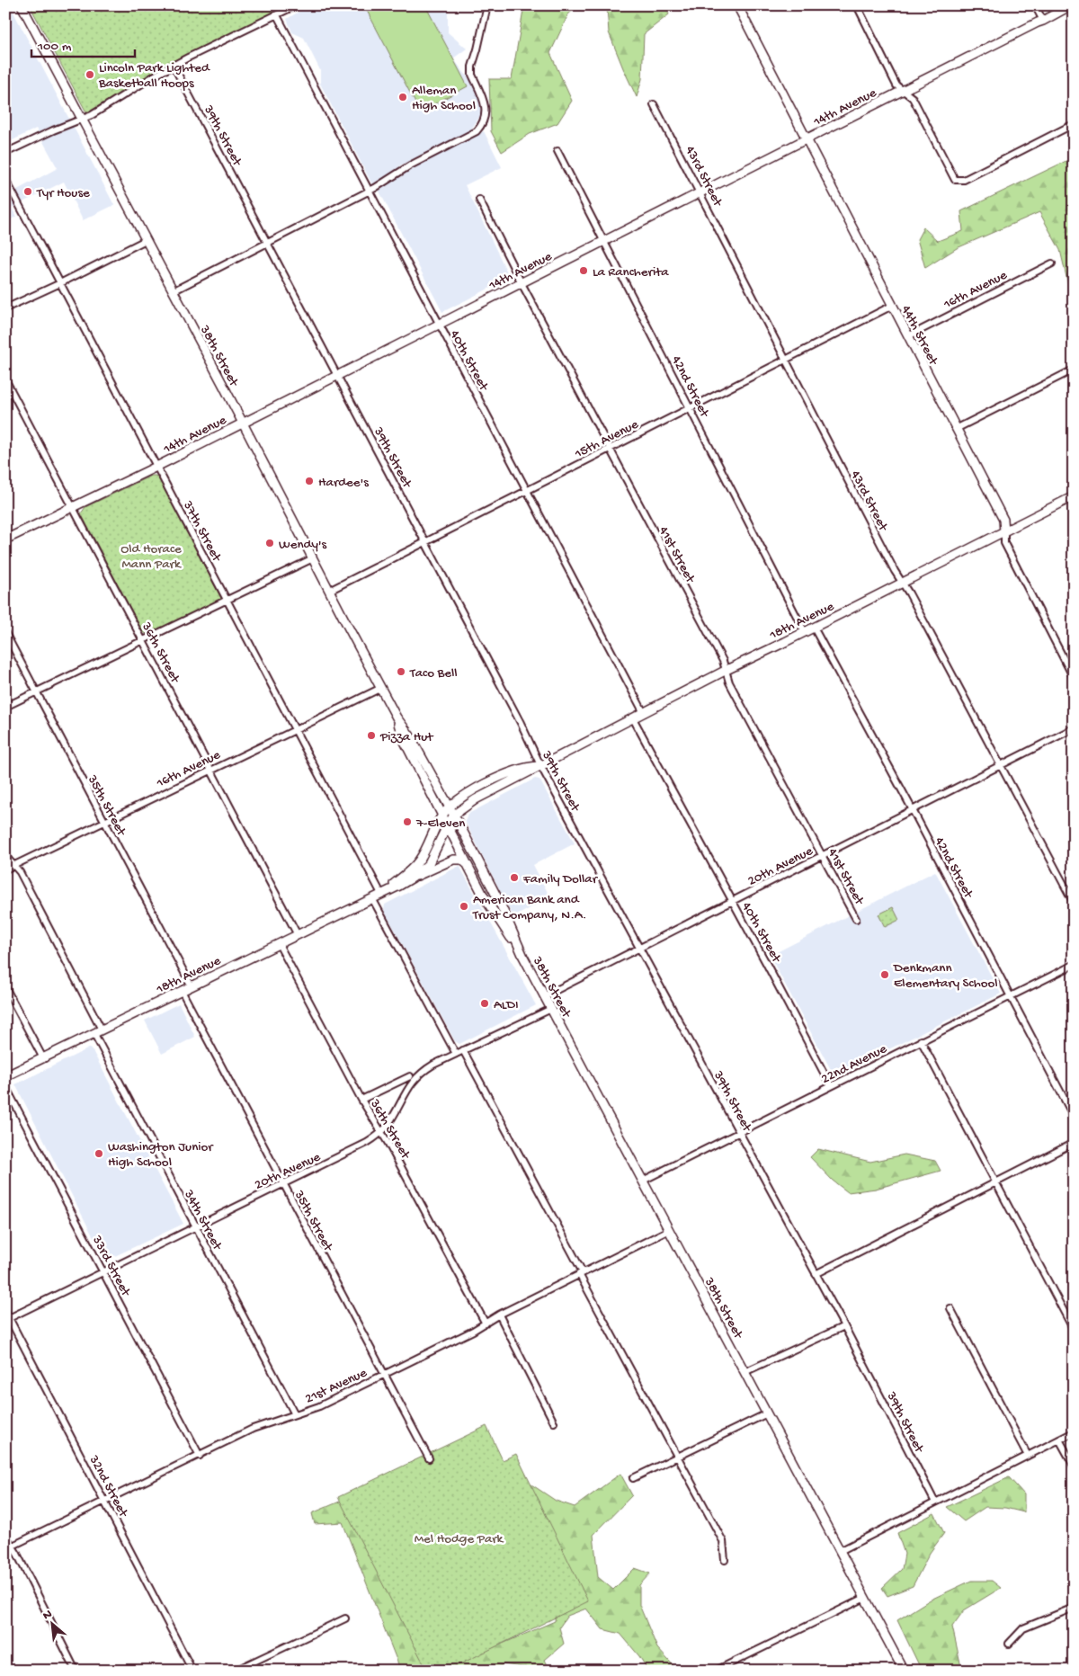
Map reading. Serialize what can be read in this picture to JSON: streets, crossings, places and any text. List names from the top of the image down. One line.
{"streets":{"street":["14th Avenue","39th Street","43rd Street","16th Avenue","44th Street","38th Street","40th Street","42nd Street","15th Avenue","37th Street","41st Street","18th Avenue","36th Street","35th Street","20th Avenue","22nd Avenue","34th Street","33rd Street","21st Avenue","32nd Street"]},"crossings":[["14th Avenue","39th Street"],["14th Avenue","43rd Street"],["14th Avenue","44th Street"],["14th Avenue","38th Street"],["14th Avenue","40th Street"],["14th Avenue","42nd Street"],["14th Avenue","37th Street"],["14th Avenue","41st Street"],["14th Avenue","36th Street"],["39th Street","15th Avenue"],["39th Street","18th Avenue"],["39th Street","20th Avenue"],["39th Street","22nd Avenue"],["43rd Street","15th Avenue"],["43rd Street","18th Avenue"],["43rd Street","20th Avenue"],["16th Avenue","44th Street"],["16th Avenue","38th Street"],["16th Avenue","37th Street"],["16th Avenue","36th Street"],["16th Avenue","35th Street"],["16th Avenue","34th Street"],["44th Street","15th Avenue"],["44th Street","18th Avenue"],["38th Street","15th Avenue"],["38th Street","18th Avenue"],["38th Street","20th Avenue"],["38th Street","22nd Avenue"],["38th Street","21st Avenue"],["40th Street","15th Avenue"],["40th Street","18th Avenue"],["40th Street","20th Avenue"],["40th Street","22nd Avenue"],["42nd Street","15th Avenue"],["42nd Street","18th Avenue"],["42nd Street","20th Avenue"],["42nd Street","22nd Avenue"],["15th Avenue","41st Street"],["37th Street","18th Avenue"],["41st Street","18th Avenue"],["41st Street","20th Avenue"],["18th Avenue","36th Street"],["18th Avenue","35th Street"],["18th Avenue","34th Street"],["36th Street","20th Avenue"],["36th Street","21st Avenue"],["35th Street","20th Avenue"],["35th Street","21st Avenue"],["20th Avenue","34th Street"],["20th Avenue","33rd Street"],["20th Avenue","32nd Street"],["34th Street","21st Avenue"],["33rd Street","21st Avenue"],["21st Avenue","32nd Street"]],"parks":["Old Horace Mann Park","Mel Hodge Park"],"places":["Lincoln Park Lighted Basketball Hoops","Alleman High School","Tyr House","La Rancherita","Hardee's","Wendy's","Taco Bell","Pizza Hut","7-Eleven","Family Dollar","American Bank and Trust Company, N.A.","Denkmann Elementary School","ALDI","Washington Junior High School"],"scale_bar":"100 m","north":"top left"}
